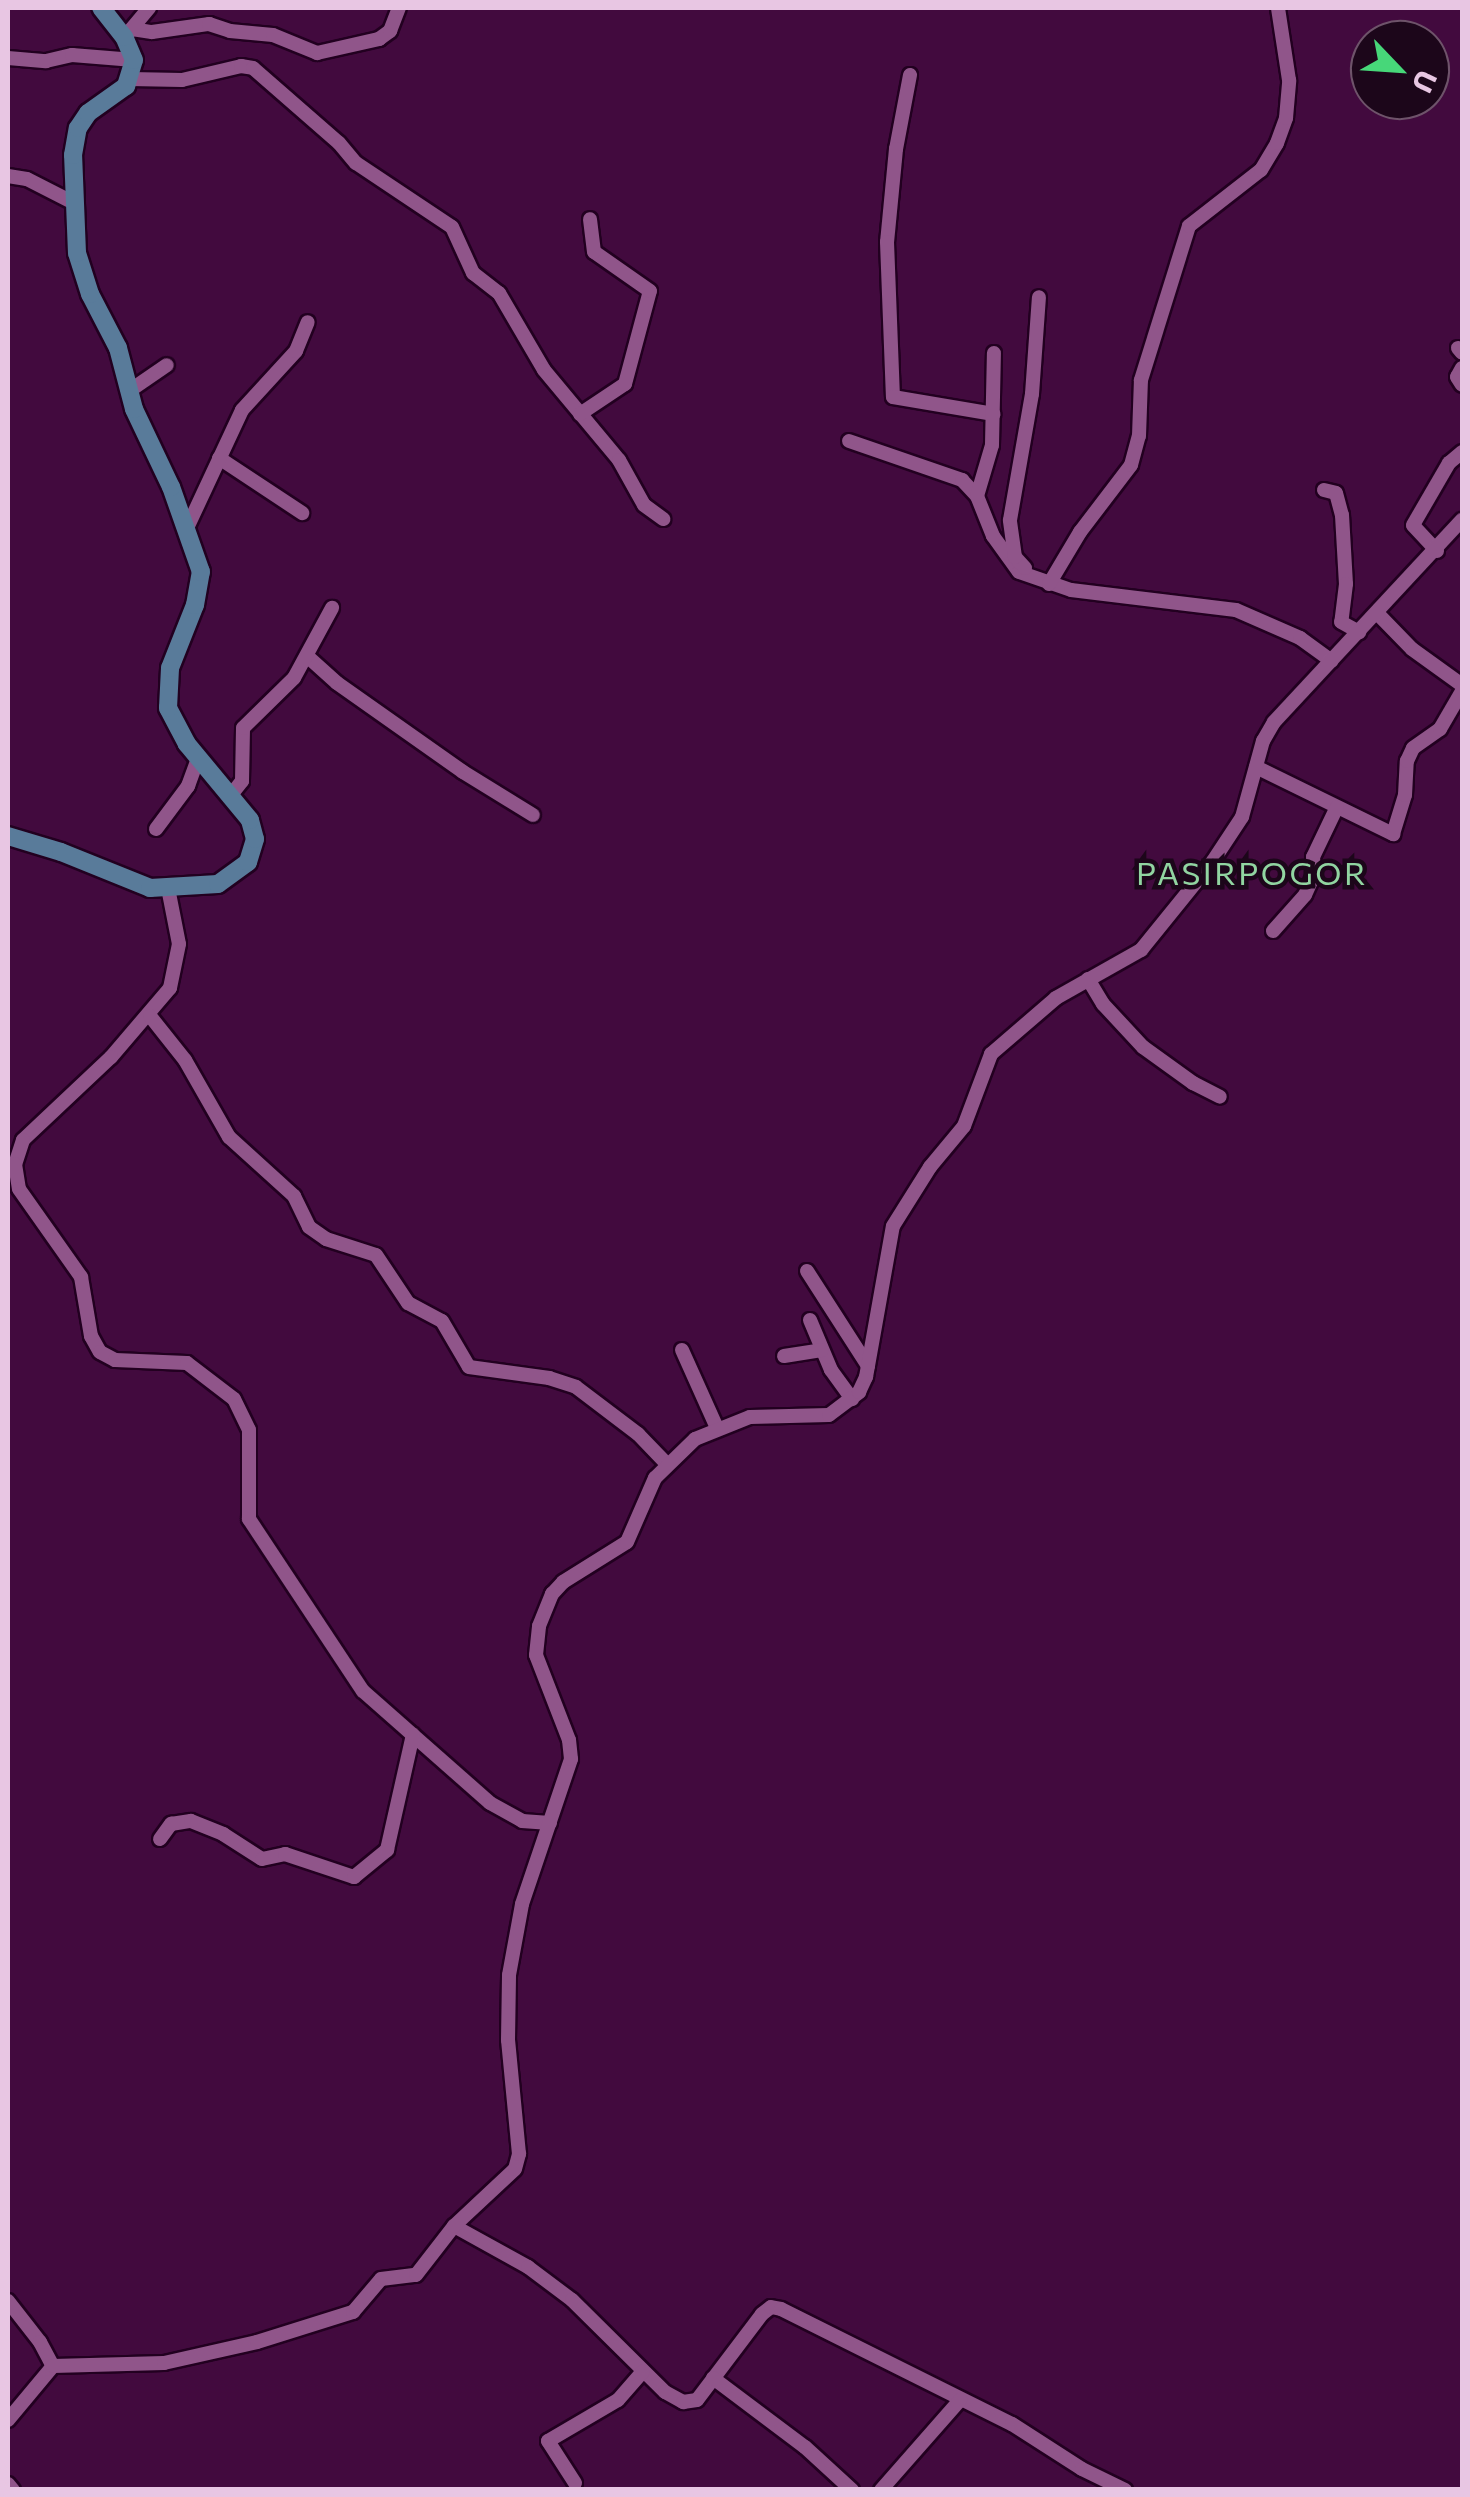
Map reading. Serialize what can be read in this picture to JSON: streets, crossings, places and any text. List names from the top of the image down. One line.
{"districts":["PASIRPOGOR"],"north":"bottom right"}
